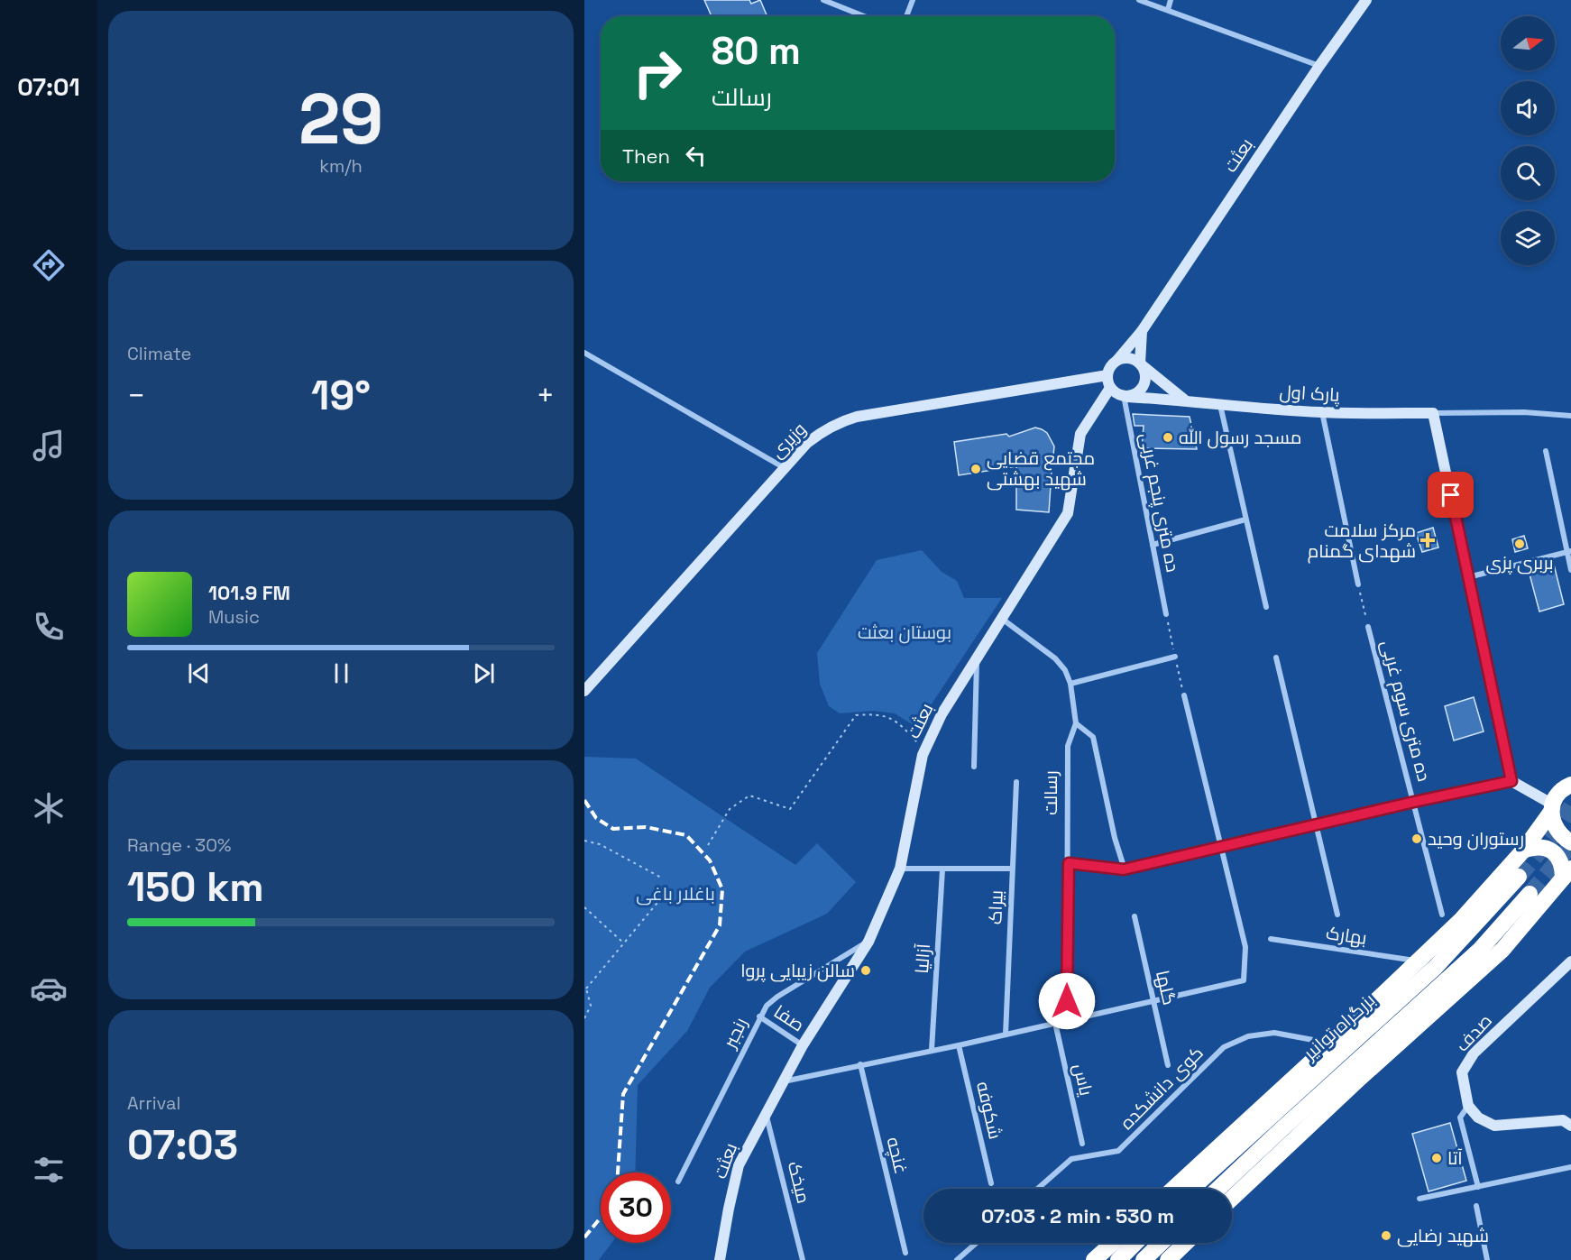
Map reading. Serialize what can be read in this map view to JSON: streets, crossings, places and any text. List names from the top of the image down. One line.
{"streets":{"highway":["بزرگراه توانیر"],"main road":["بعثت","پارک اول","وزیری","صدف"],"street":["ده متری پنجم غربی","ده متری سوم غربی","رسالت","بیراک","بهارک","آزالیا","گلها","صفا","رنجبر","یاس","کوی دانشکده","شکوفه","غنچه","میخک"]},"crossings":[["بعثت","پارک اول"],["بعثت","وزیری"],["بعثت","ده متری پنجم غربی"],["بعثت","صفا"],["بعثت","رنجبر"],["بعثت","میخک"],["پارک اول","وزیری"],["پارک اول","ده متری پنجم غربی"],["وزیری","ده متری پنجم غربی"],["صفا","رنجبر"]],"parks":["بوستان بعثت","باغلار باغی"],"places":{"other":["مسجد رسول الله","مجتمع قضایی شهید بهشتی","بربری پزی","رستوران وحید","سالن زيبايى پروا","آتا","شهید رضایی"],"health":["مرکز سلامت شهدای گمنام"]},"north":"right","page":{"tabs":"07:01","tile":[["29","km/h"],"Climate",["Range · 30%","150 km"],["Arrival","07:03"]],"turn":["80 m","رسالت"],"then":"Then","heat":["−","19°","+"],"song":["101.9 FM","Music"],"limit":"30","trip":"07:03 · 2 min · 530 m"}}
